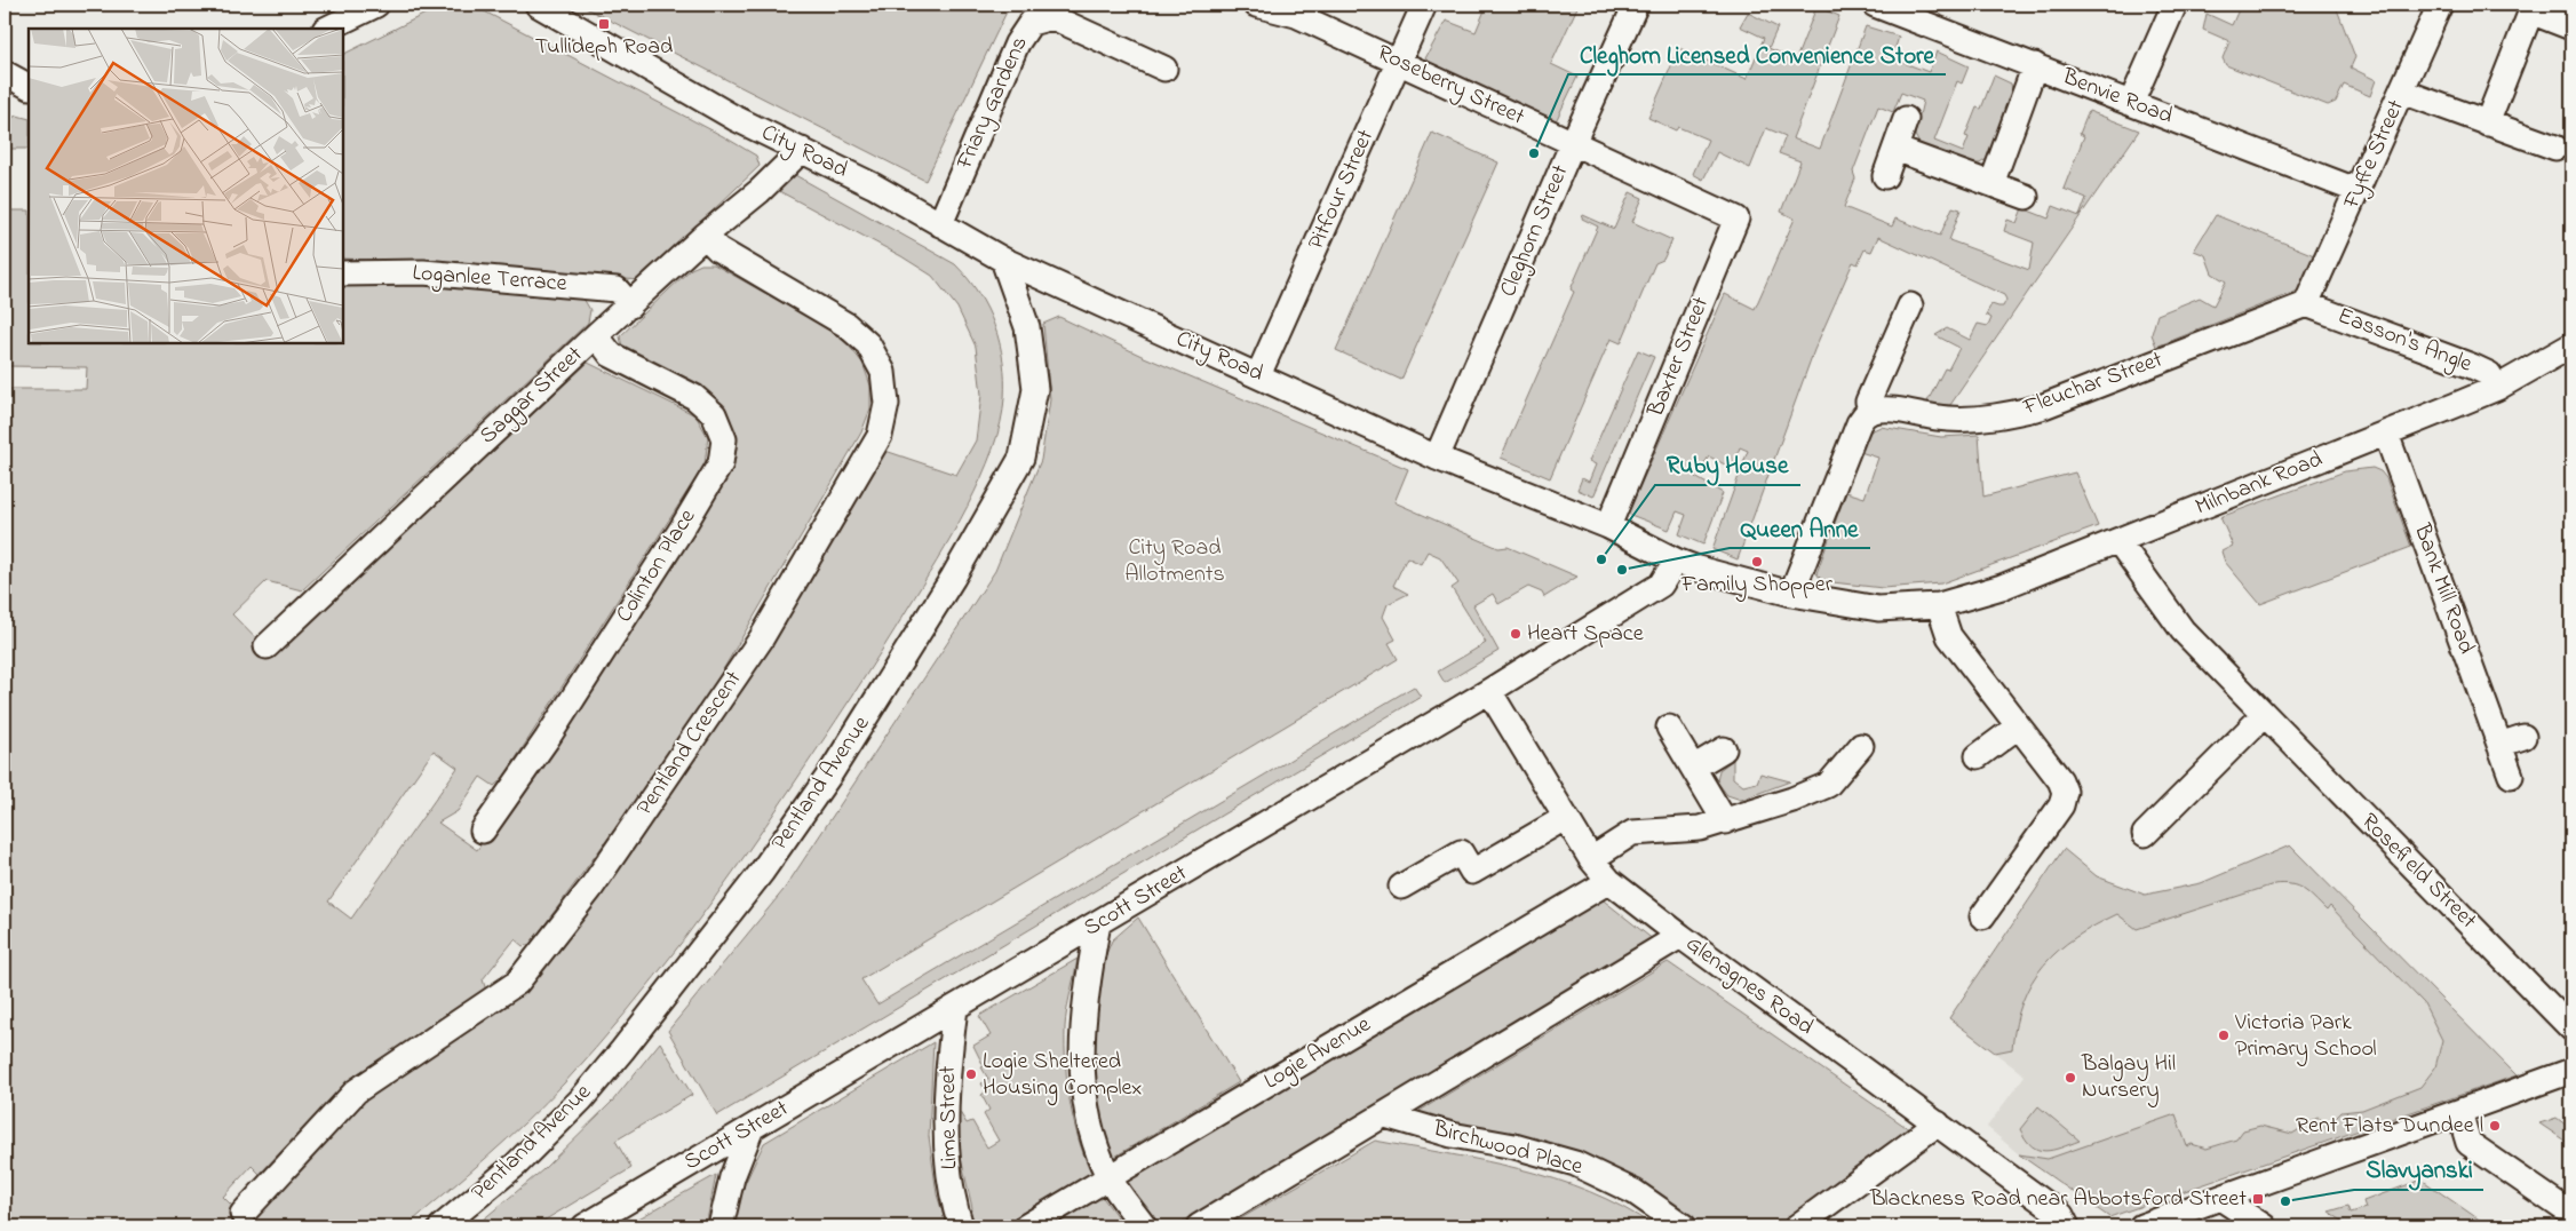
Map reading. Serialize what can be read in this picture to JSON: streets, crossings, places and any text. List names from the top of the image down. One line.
{"streets":{"street":["Roseberry Street","Benvie Road","Friary Gardens","City Road","Fyffe Street","Pitfour Street","Cleghorn Street","Loganlee Terrace","Easson's Angle","Baxter Street","Fleuchar Street","Saggar Street","Milnbank Road","Colinton Place","Bank Mill Road","Pentland Crescent","Pentland Avenue","Rosefield Street","Scott Street","Glenagnes Road","Logie Avenue","Lime Street","Birchwood Place"]},"crossings":[["Roseberry Street","Pitfour Street"],["Roseberry Street","Cleghorn Street"],["Roseberry Street","Baxter Street"],["Benvie Road","Fyffe Street"],["Friary Gardens","City Road"],["City Road","Pitfour Street"],["City Road","Cleghorn Street"],["City Road","Baxter Street"],["City Road","Saggar Street"],["City Road","Milnbank Road"],["City Road","Pentland Avenue"],["City Road","Scott Street"],["Fyffe Street","Easson's Angle"],["Fyffe Street","Fleuchar Street"],["Loganlee Terrace","Saggar Street"],["Easson's Angle","Fleuchar Street"],["Easson's Angle","Milnbank Road"],["Saggar Street","Colinton Place"],["Saggar Street","Pentland Crescent"],["Milnbank Road","Bank Mill Road"],["Milnbank Road","Rosefield Street"],["Scott Street","Glenagnes Road"],["Scott Street","Lime Street"],["Glenagnes Road","Logie Avenue"]],"parks":["City Road Allotments"],"places":{"transit":["Tullideph Road","Blackness Road near Abbotsford Street"],"other":["Cleghorn Licensed Convenience Store","Ruby House","Family Shopper","Queen Anne","Heart Space","Victoria Park Primary School","Logie Sheltered Housing Complex","Balgay Hil Nursery","Rent Flats Dundee l","Slavyanski"]}}
